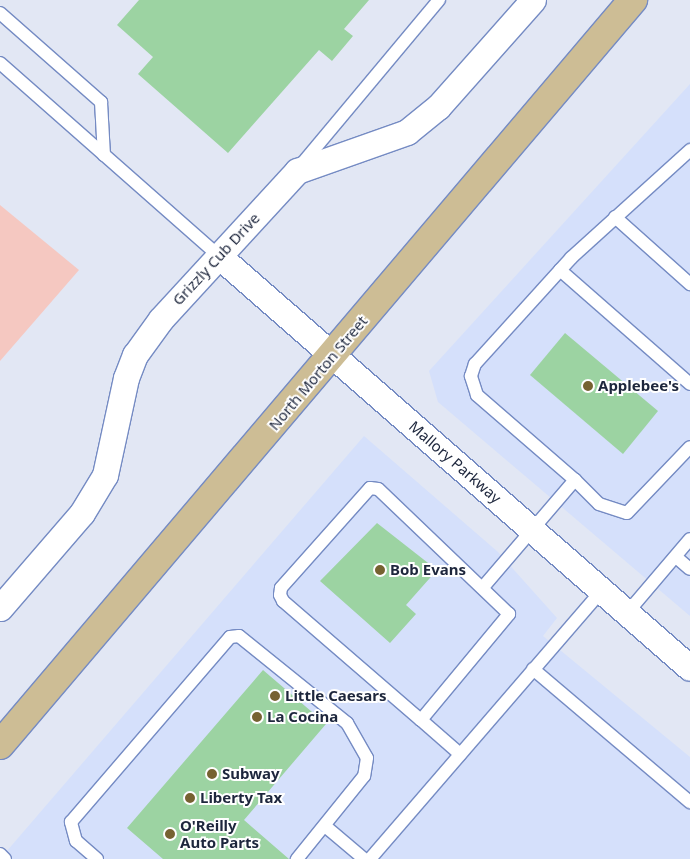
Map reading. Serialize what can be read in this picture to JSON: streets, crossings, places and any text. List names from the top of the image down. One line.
{"streets":{"main road":["North Morton Street"],"street":["Grizzly Cub Drive","Mallory Parkway"]},"crossings":[["Grizzly Cub Drive","Mallory Parkway"],["North Morton Street","Mallory Parkway"]],"places":["Applebee's","Bob Evans","Little Caesars","La Cocina","Subway","Liberty Tax","O'Reilly Auto Parts"]}
